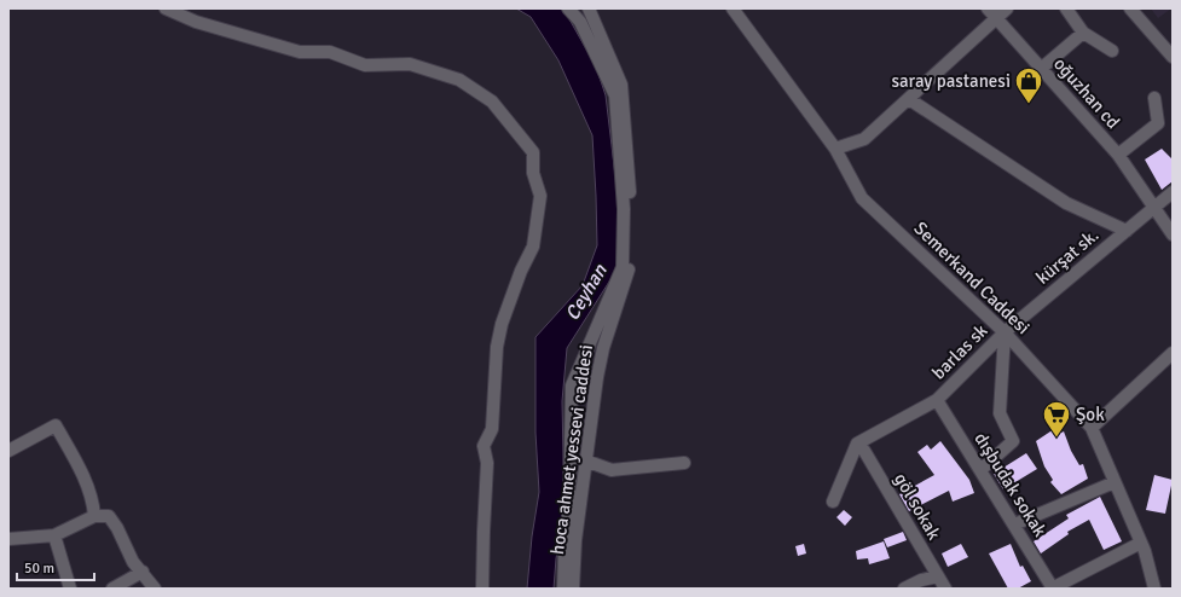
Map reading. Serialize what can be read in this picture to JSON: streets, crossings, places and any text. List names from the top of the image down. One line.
{"streets":{"street":["oğuzhan cd","kürşat sk.","Semerkand Caddesi","barlas sk","hoca ahmet yessevi caddesi","dışbudak sokak","göl sokak"]},"crossings":[["oğuzhan cd","kürşat sk."],["kürşat sk.","Semerkand Caddesi"],["kürşat sk.","barlas sk"],["Semerkand Caddesi","barlas sk"],["barlas sk","dışbudak sokak"],["barlas sk","göl sokak"]],"water":["Ceyhan"],"places":{"shop":["saray pastanesi"],"supermarket":["Şok"]},"scale_bar":"50 m"}
